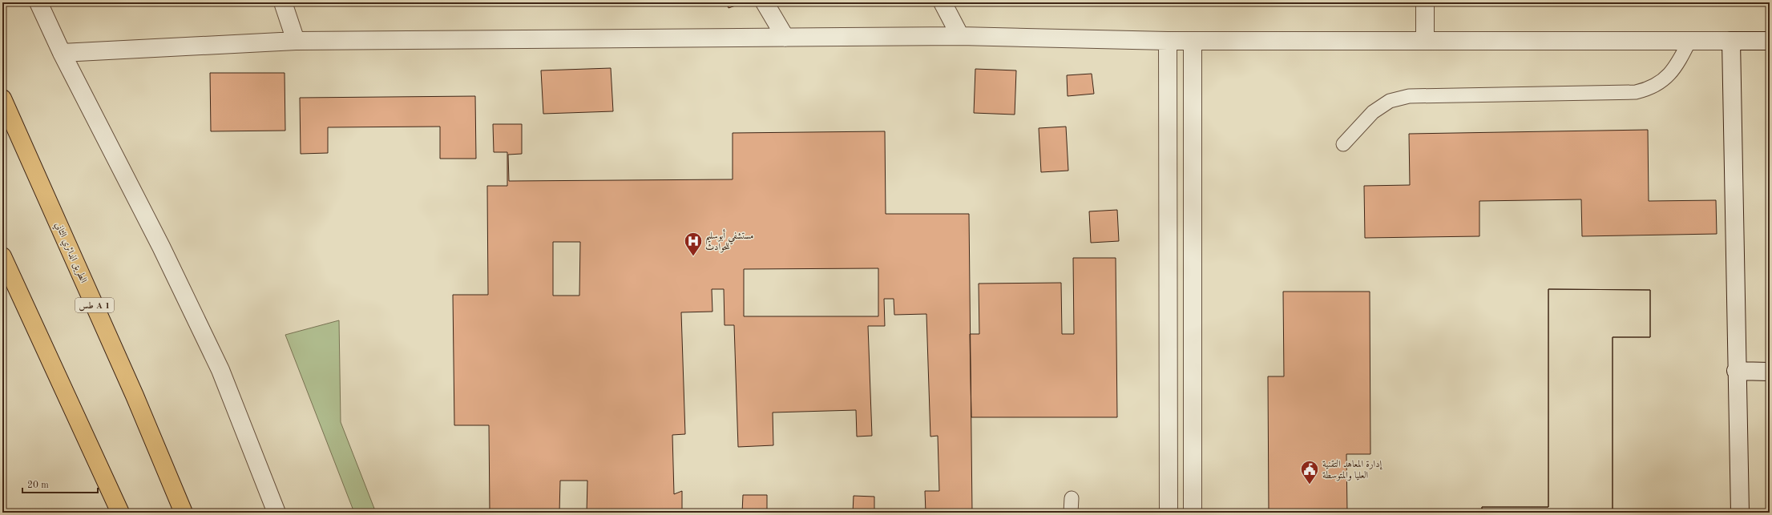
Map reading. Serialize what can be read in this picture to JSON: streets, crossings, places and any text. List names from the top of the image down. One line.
{"streets":{"highway":["الطريق الدائري الثاني","طس A 1"]},"places":{"hospital":["مستشفي أبوسليم للحوادث"],"public building":["إدارة المعاهد التقنية العليا والمتوسطة"]},"scale_bar":"20 m"}
